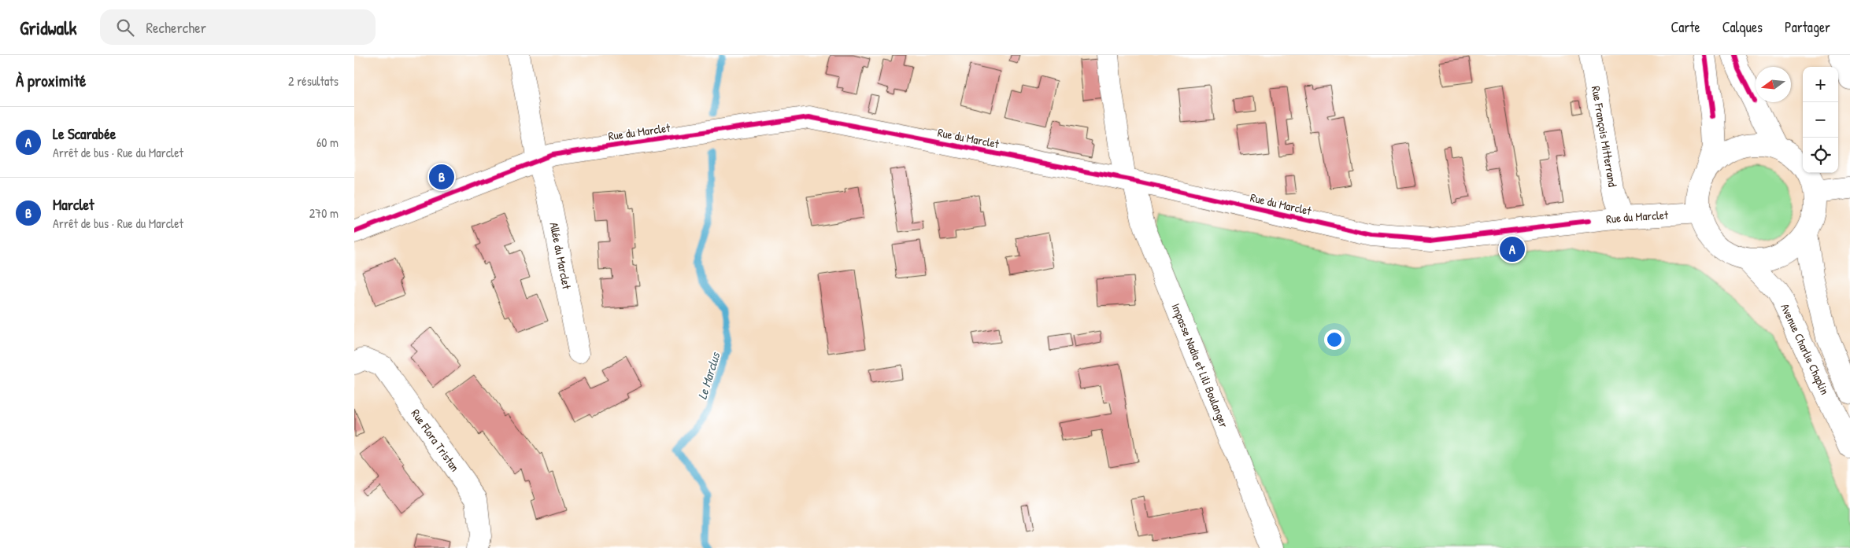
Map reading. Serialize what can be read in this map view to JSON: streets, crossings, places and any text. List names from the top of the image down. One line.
{"streets":{"street":["Rue du Marclet","Rue François Mitterrand","Allée du Marclet","Avenue Charlie Chaplin","Impasse Nadia et Lili Boulanger","Rue Flora Tristan"]},"crossings":[["Rue du Marclet","Rue François Mitterrand"],["Rue du Marclet","Allée du Marclet"],["Rue du Marclet","Avenue Charlie Chaplin"],["Rue du Marclet","Impasse Nadia et Lili Boulanger"]],"water":["Le Marclus"],"north":"left","page":{"header":"Gridwalk","search":"Rechercher","nav":["Carte","Calques","Partager"],"heading":["À proximité","2 résultats"],"map_buttons":["+","−"],"list":[{"mark":"A","name":"Le Scarabée","note":"Arrêt de bus · Rue du Marclet","value":"60 m"},{"mark":"B","name":"Marclet","note":"Arrêt de bus · Rue du Marclet","value":"270 m"}],"pins":["B","A"]}}
